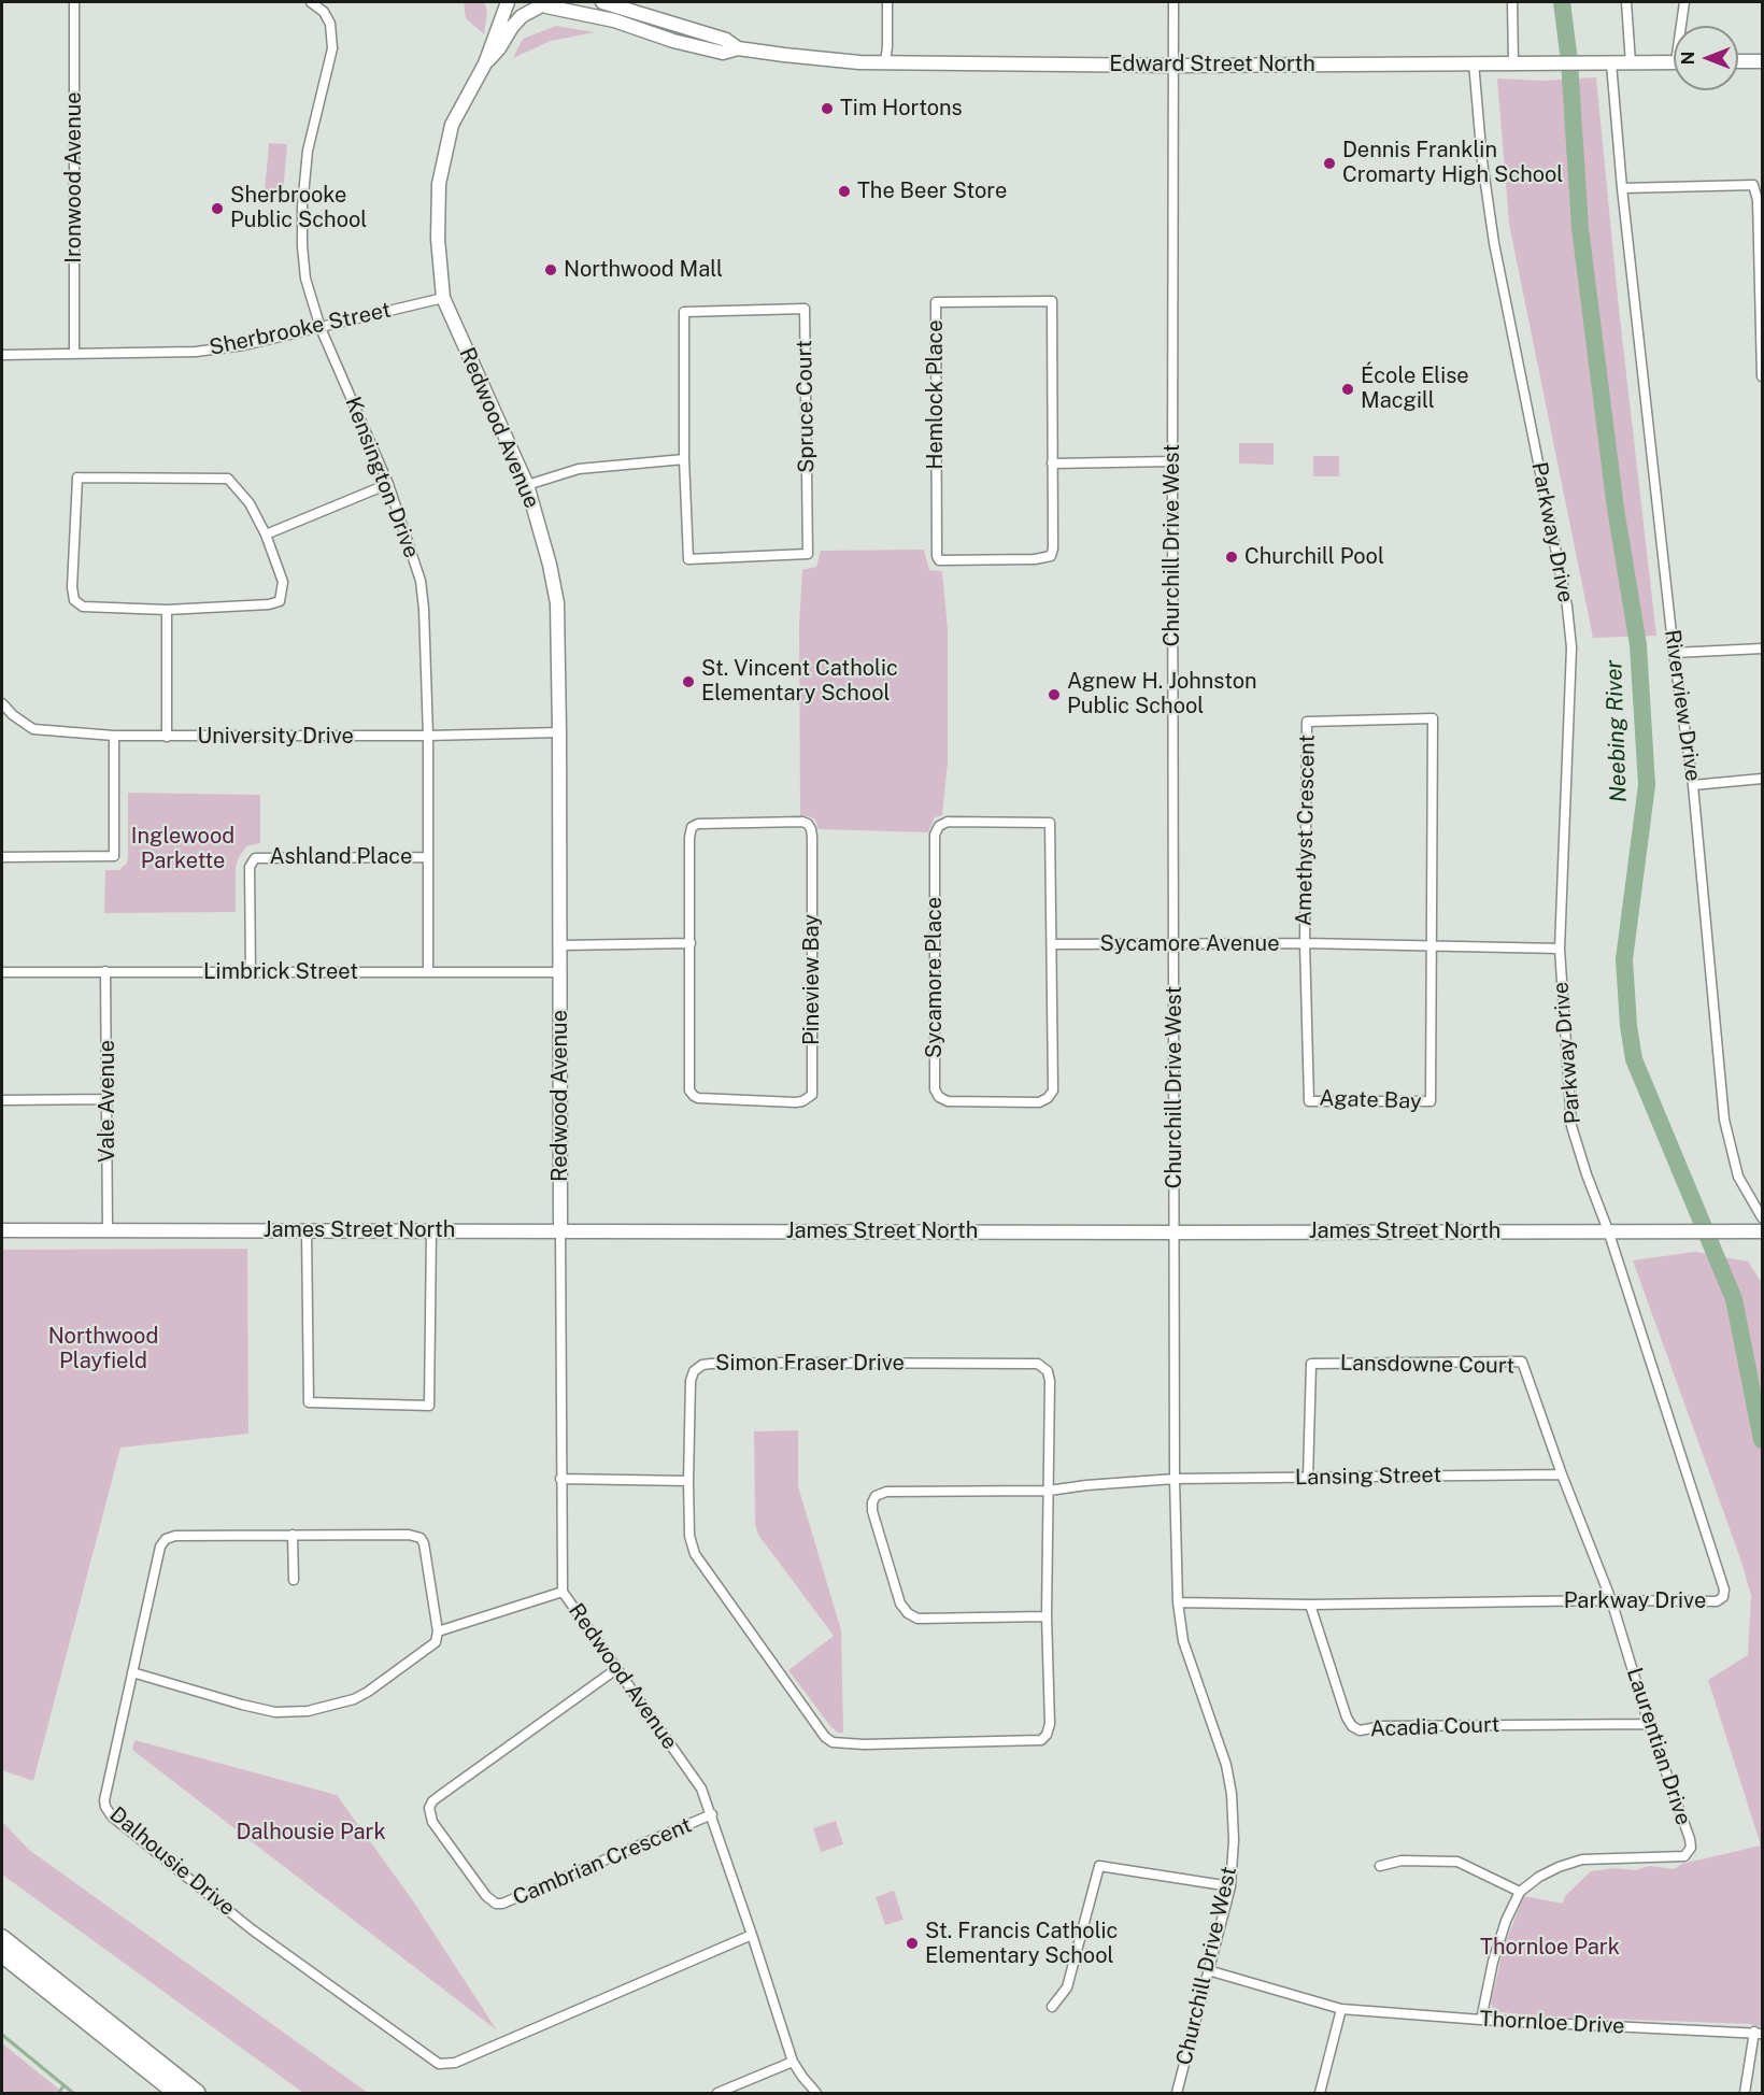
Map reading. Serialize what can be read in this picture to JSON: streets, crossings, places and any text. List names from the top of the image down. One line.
{"streets":{"street":["Edward Street North","Ironwood Avenue","Sherbrooke Street","Hemlock Place","Spruce Court","Redwood Avenue","Kensington Drive","Parkway Drive","Churchill Drive West","Riverview Drive","University Drive","Amethyst Crescent","Ashland Place","Sycamore Avenue","Limbrick Street","Sycamore Place","Pineview Bay","Agate Bay","Vale Avenue","James Street North","Simon Fraser Drive","Lansdowne Court","Lansing Street","Acadia Court","Laurentian Drive","Dalhousie Drive","Cambrian Crescent","Thornloe Drive"]},"crossings":[["Edward Street North","Redwood Avenue"],["Edward Street North","Parkway Drive"],["Edward Street North","Churchill Drive West"],["Edward Street North","Riverview Drive"],["Ironwood Avenue","Sherbrooke Street"],["Sherbrooke Street","Redwood Avenue"],["Sherbrooke Street","Kensington Drive"],["Redwood Avenue","University Drive"],["Redwood Avenue","Limbrick Street"],["Redwood Avenue","James Street North"],["Redwood Avenue","Dalhousie Drive"],["Redwood Avenue","Cambrian Crescent"],["Kensington Drive","University Drive"],["Kensington Drive","Ashland Place"],["Kensington Drive","Limbrick Street"],["Parkway Drive","Churchill Drive West"],["Parkway Drive","Sycamore Avenue"],["Parkway Drive","James Street North"],["Parkway Drive","Lansdowne Court"],["Parkway Drive","Acadia Court"],["Parkway Drive","Laurentian Drive"],["Churchill Drive West","Sycamore Avenue"],["Churchill Drive West","James Street North"],["Churchill Drive West","Lansing Street"],["Churchill Drive West","Thornloe Drive"],["Amethyst Crescent","Sycamore Avenue"],["Amethyst Crescent","Agate Bay"],["Ashland Place","Limbrick Street"],["Sycamore Avenue","Sycamore Place"],["Sycamore Avenue","Agate Bay"],["Limbrick Street","Vale Avenue"],["Vale Avenue","James Street North"],["Simon Fraser Drive","Lansing Street"],["Lansdowne Court","Lansing Street"],["Lansdowne Court","Laurentian Drive"],["Acadia Court","Laurentian Drive"],["Laurentian Drive","Thornloe Drive"]],"water":["Neebing River"],"parks":["Inglewood Parkette","Northwood Playfield","Dalhousie Park","Thornloe Park"],"places":["Tim Hortons","Dennis Franklin Cromarty High School","The Beer Store","Sherbrooke Public School","Northwood Mall","École Elise Macgill","Churchill Pool","St. Vincent Catholic Elementary School","Agnew H. Johnston Public School","St. Francis Catholic Elementary School"],"north":"left"}
